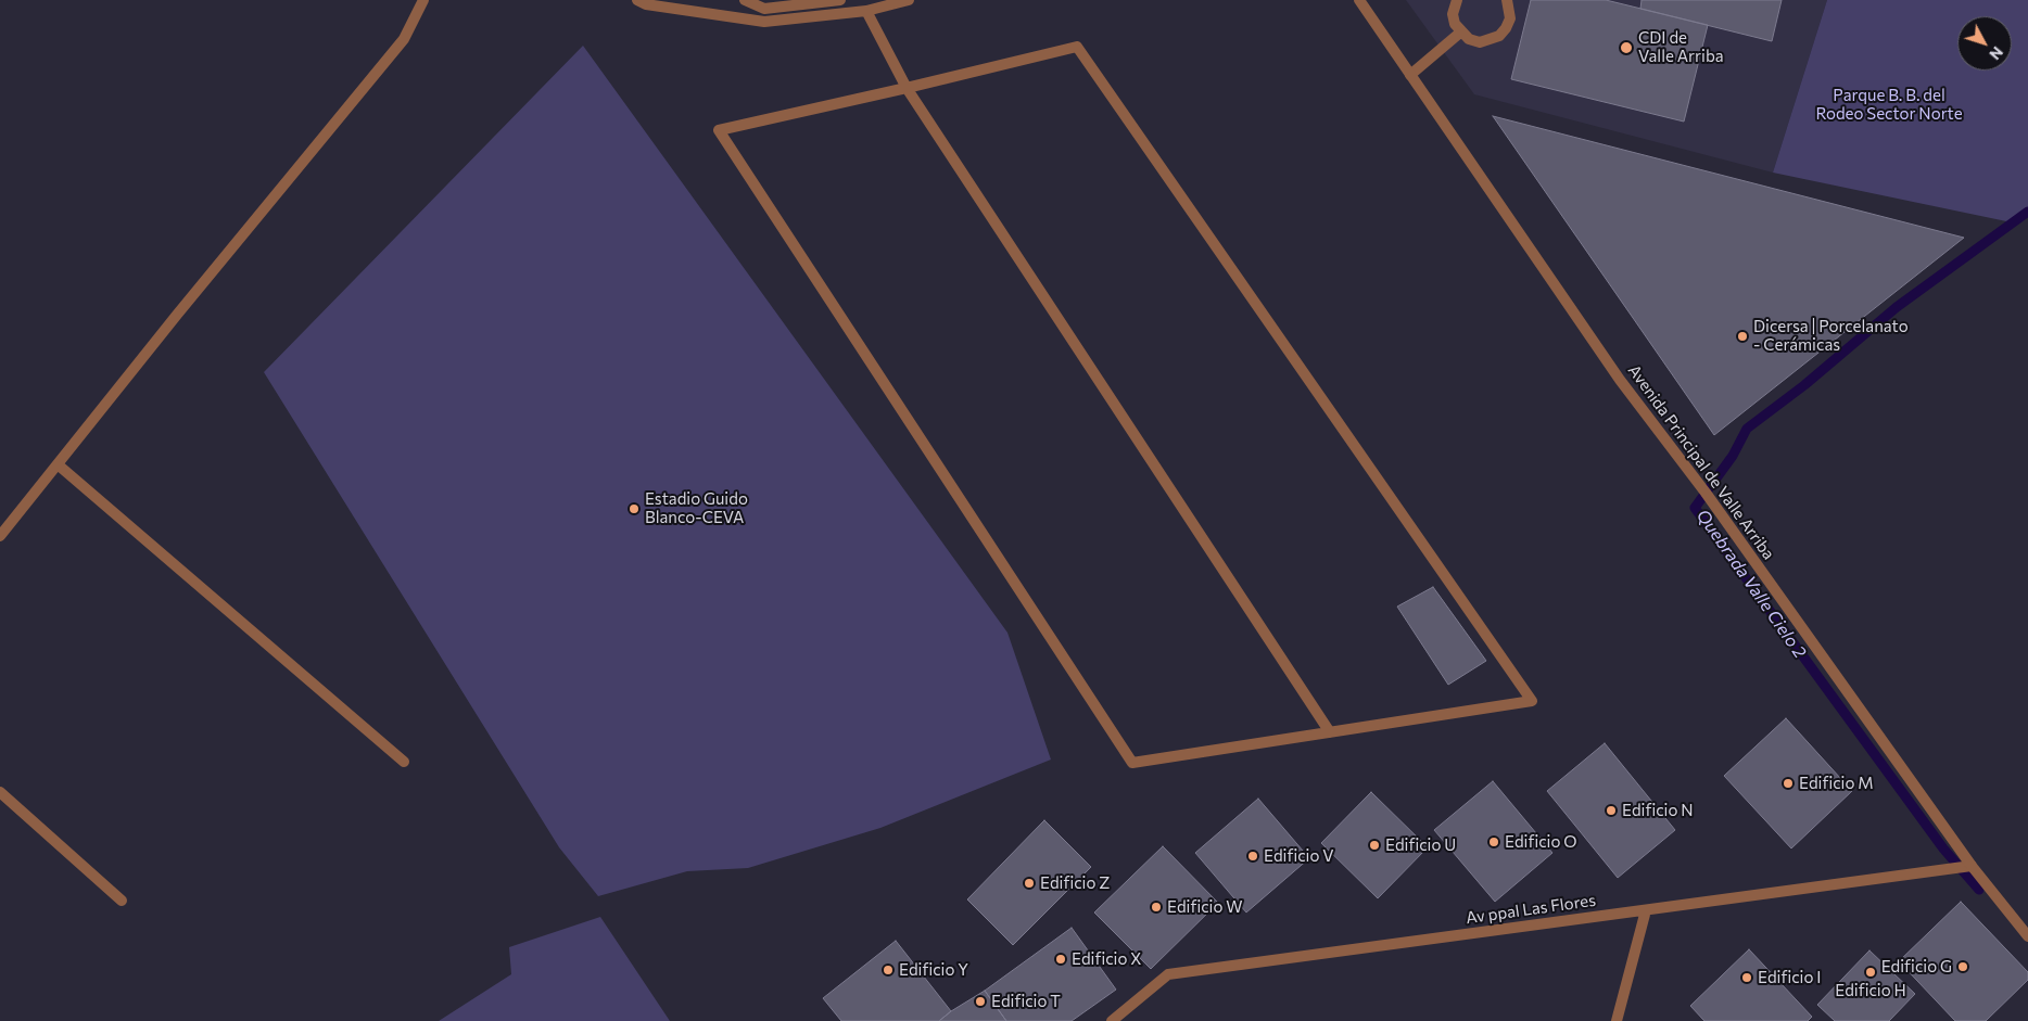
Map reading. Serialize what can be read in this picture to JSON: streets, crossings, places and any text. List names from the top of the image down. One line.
{"streets":{"street":["Avenida Principal de Valle Arriba","Av ppal Las Flores"]},"crossings":[["Avenida Principal de Valle Arriba","Av ppal Las Flores"]],"water":["Quebrada Valle Cielo 2"],"parks":["Parque B. B. del Rodeo Sector Norte"],"places":["CDI de Valle Arriba","Dicersa | Porcelanato - Cerámicas","Estadio Guido Blanco-CEVA","Edificio M","Edificio N","Edificio O","Edificio U","Edificio V","Edificio Z","Edificio W","Edificio X","Edificio G","Edificio Y","Edificio H","Edificio I","Edificio T"],"north":"bottom right"}
